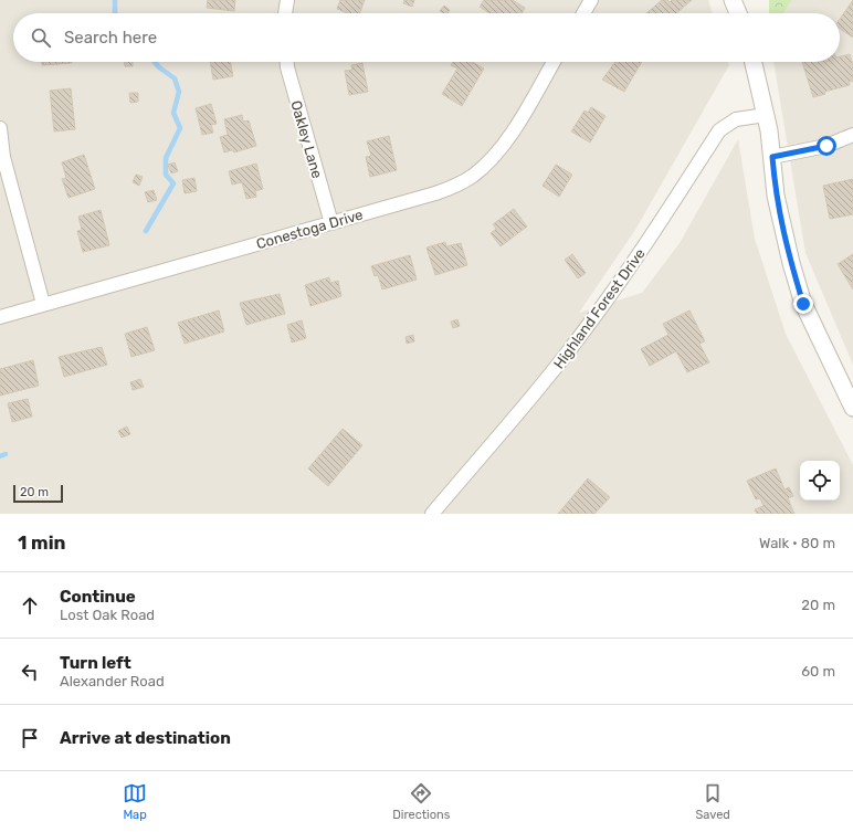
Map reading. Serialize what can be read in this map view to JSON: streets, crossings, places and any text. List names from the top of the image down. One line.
{"streets":{"street":["Oakley Lane","Conestoga Drive","Highland Forest Drive"]},"crossings":[["Oakley Lane","Conestoga Drive"]],"scale_bar":"20 m","page":{"search":"Search here","scale":"20 m","heading":["1 min","Walk · 80 m"],"list":[["Continue","Lost Oak Road","20 m"],["Turn left","Alexander Road","60 m"],"Arrive at destination"],"nav":["Map","Directions","Saved"]}}
